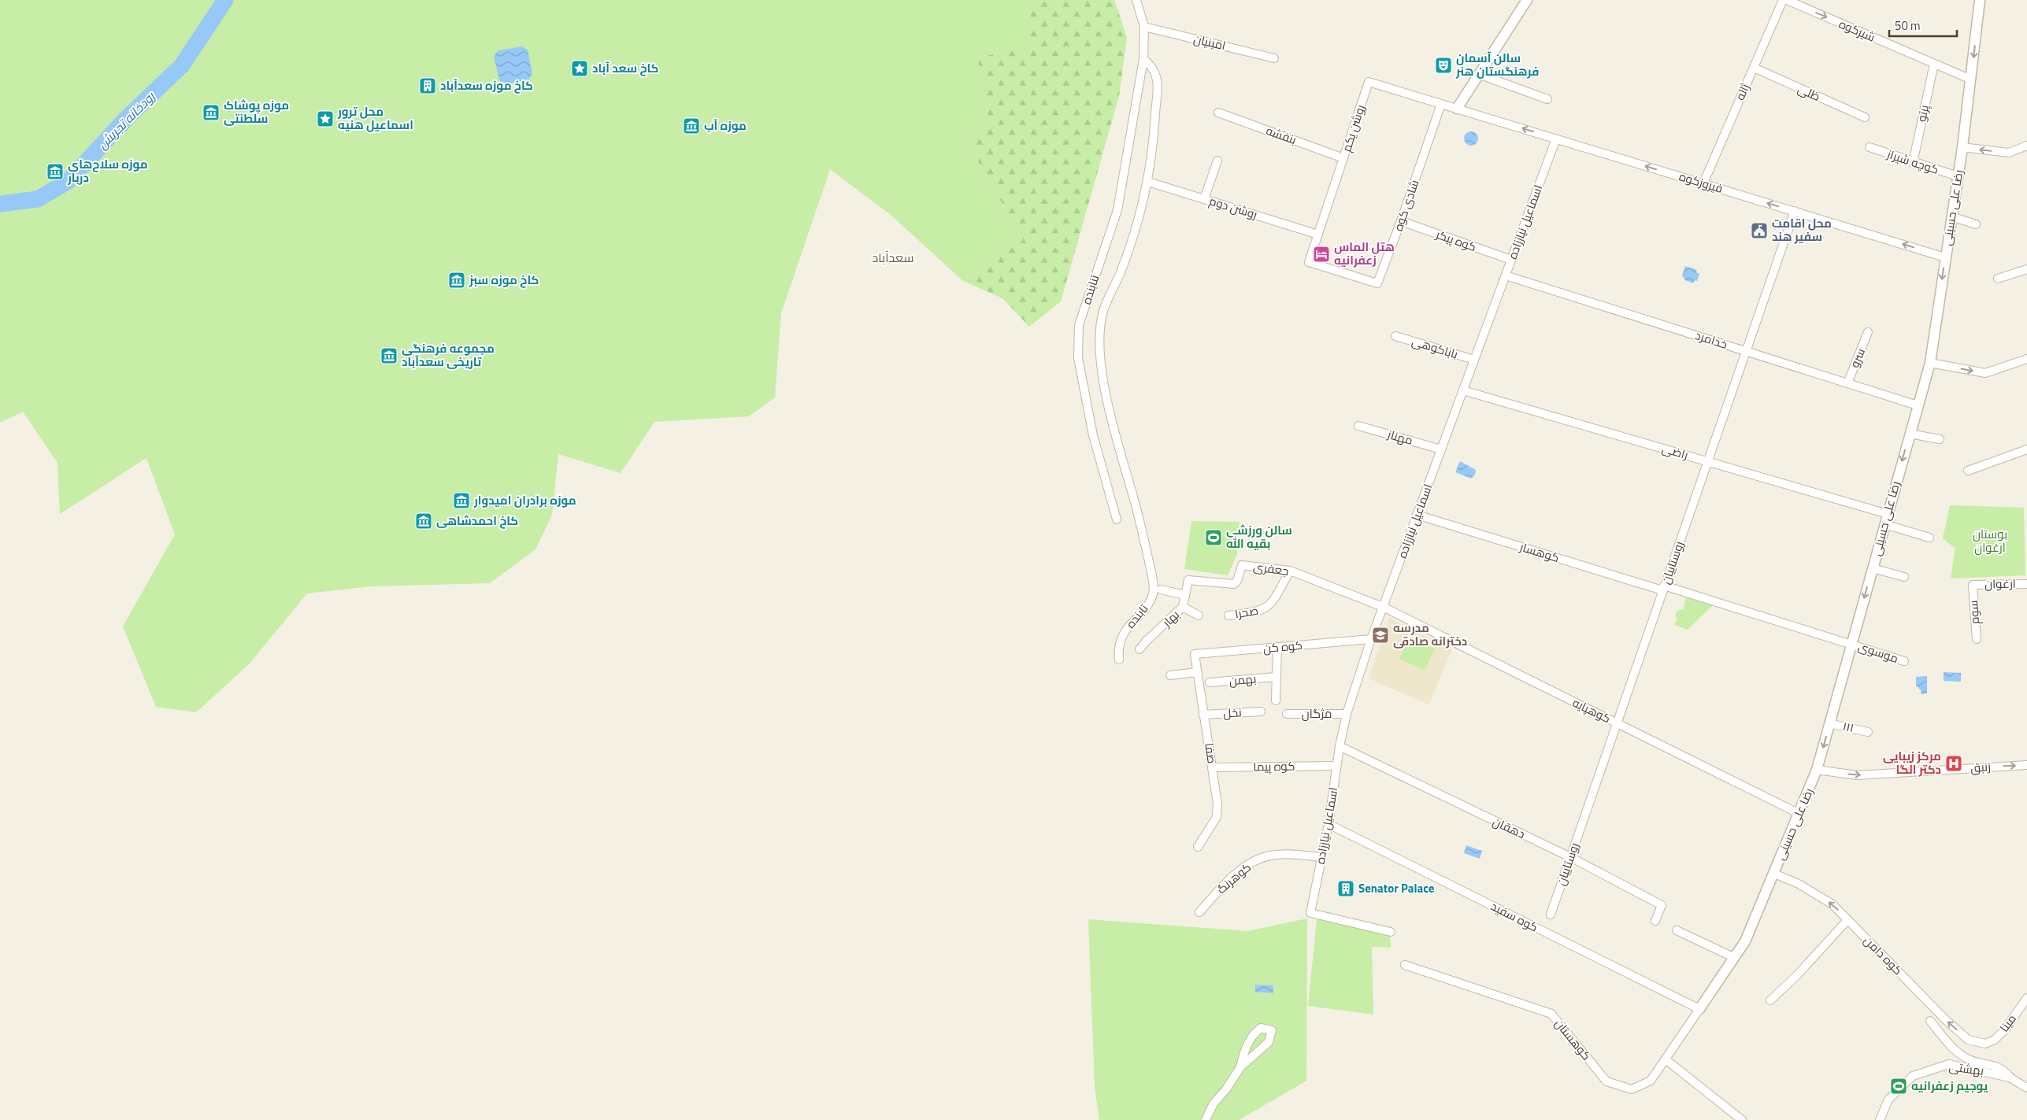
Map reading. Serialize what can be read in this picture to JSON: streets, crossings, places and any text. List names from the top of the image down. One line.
{"streets":{"street":["شیرکوه","امینیان","ژاله","ظلی","پرتو","روشن یکم","بنفشه","کوچه شیراز","فیروزکوه","شادی کوه","روشن دوم","رضا علی حسینی","اسماعیل نیاززاده","کوه پیکر","تنابنده","خدامرد","باباکوهی","سرو","مهناز","راضی","کوهسار","روستاییان","جعفری","ارغوان","صحرا","سوم","تابنده","بهار","کوه کن","موسوی","بهمن","کوهپایه","نخل","مژگان","۱۱۱","صفا","کوه پیما","زنبق","دهقان","کوهرنگ","کوه سفید","کوه دامن","مینا","کوهستان","بهشتی"]},"crossings":[["شیرکوه","پرتو"],["شیرکوه","رضا علی حسینی"],["امینیان","تنابنده"],["ژاله","ظلی"],["ژاله","فیروزکوه"],["پرتو","کوچه شیراز"],["روشن یکم","بنفشه"],["روشن یکم","فیروزکوه"],["روشن یکم","شادی کوه"],["روشن یکم","روشن دوم"],["کوچه شیراز","رضا علی حسینی"],["فیروزکوه","رضا علی حسینی"],["فیروزکوه","اسماعیل نیاززاده"],["فیروزکوه","روستاییان"],["شادی کوه","کوه پیکر"],["روشن دوم","تابنده"],["رضا علی حسینی","خدامرد"],["رضا علی حسینی","راضی"],["رضا علی حسینی","کوهسار"],["رضا علی حسینی","موسوی"],["رضا علی حسینی","کوهپایه"],["رضا علی حسینی","۱۱۱"],["رضا علی حسینی","زنبق"],["رضا علی حسینی","کوه سفید"],["رضا علی حسینی","کوه دامن"],["رضا علی حسینی","کوهستان"],["اسماعیل نیاززاده","کوه پیکر"],["اسماعیل نیاززاده","خدامرد"],["اسماعیل نیاززاده","باباکوهی"],["اسماعیل نیاززاده","مهناز"],["اسماعیل نیاززاده","راضی"],["اسماعیل نیاززاده","کوهسار"],["اسماعیل نیاززاده","جعفری"],["اسماعیل نیاززاده","کوه کن"],["اسماعیل نیاززاده","کوهپایه"],["اسماعیل نیاززاده","مژگان"],["اسماعیل نیاززاده","کوه پیما"],["اسماعیل نیاززاده","دهقان"],["اسماعیل نیاززاده","کوهرنگ"],["اسماعیل نیاززاده","کوه سفید"],["تنابنده","تابنده"],["خدامرد","سرو"],["خدامرد","روستاییان"],["راضی","روستاییان"],["کوهسار","روستاییان"],["کوهسار","موسوی"],["روستاییان","کوهپایه"],["روستاییان","دهقان"],["جعفری","صحرا"],["جعفری","بهار"],["جعفری","کوهپایه"],["ارغوان","سوم"],["کوه کن","صفا"],["نخل","صفا"],["صفا","کوه پیما"],["کوه سفید","کوهستان"],["کوه دامن","مینا"]],"one_way":["شیرکوه","فیروزکوه","رضا علی حسینی","زنبق","کوه دامن"],"districts":["سعدآباد"],"water":["رودخانه تجریش"],"parks":["بوستان ارغوان"],"places":{"theatre":["سالن آسمان فرهنگستان هنر"],"place":["کاخ سعد آباد","محل ترور اسماعیل هنیه"],"building":["کاخ موزه سعدآباد","Senator Palace"],"museum":["موزه پوشاک سلطنتی","موزه آب","موزه سلاح‌های دربار","کاخ موزه سبز","مجموعه فرهنگی تاریخی سعدآباد","موزه برادران امیدوار","کاخ احمدشاهی"],"public building":["محل اقامت سفیر هند"],"hotel":["هتل الماس زعفرانیه"],"sports":["سالن ورزشی بقیه الله","یوجیم زعفرانیه"],"school or university":["مدرسه دخترانه صادقی"],"hospital":["مرکز زیبایی دکتر الگا"]},"scale_bar":"50 m"}
